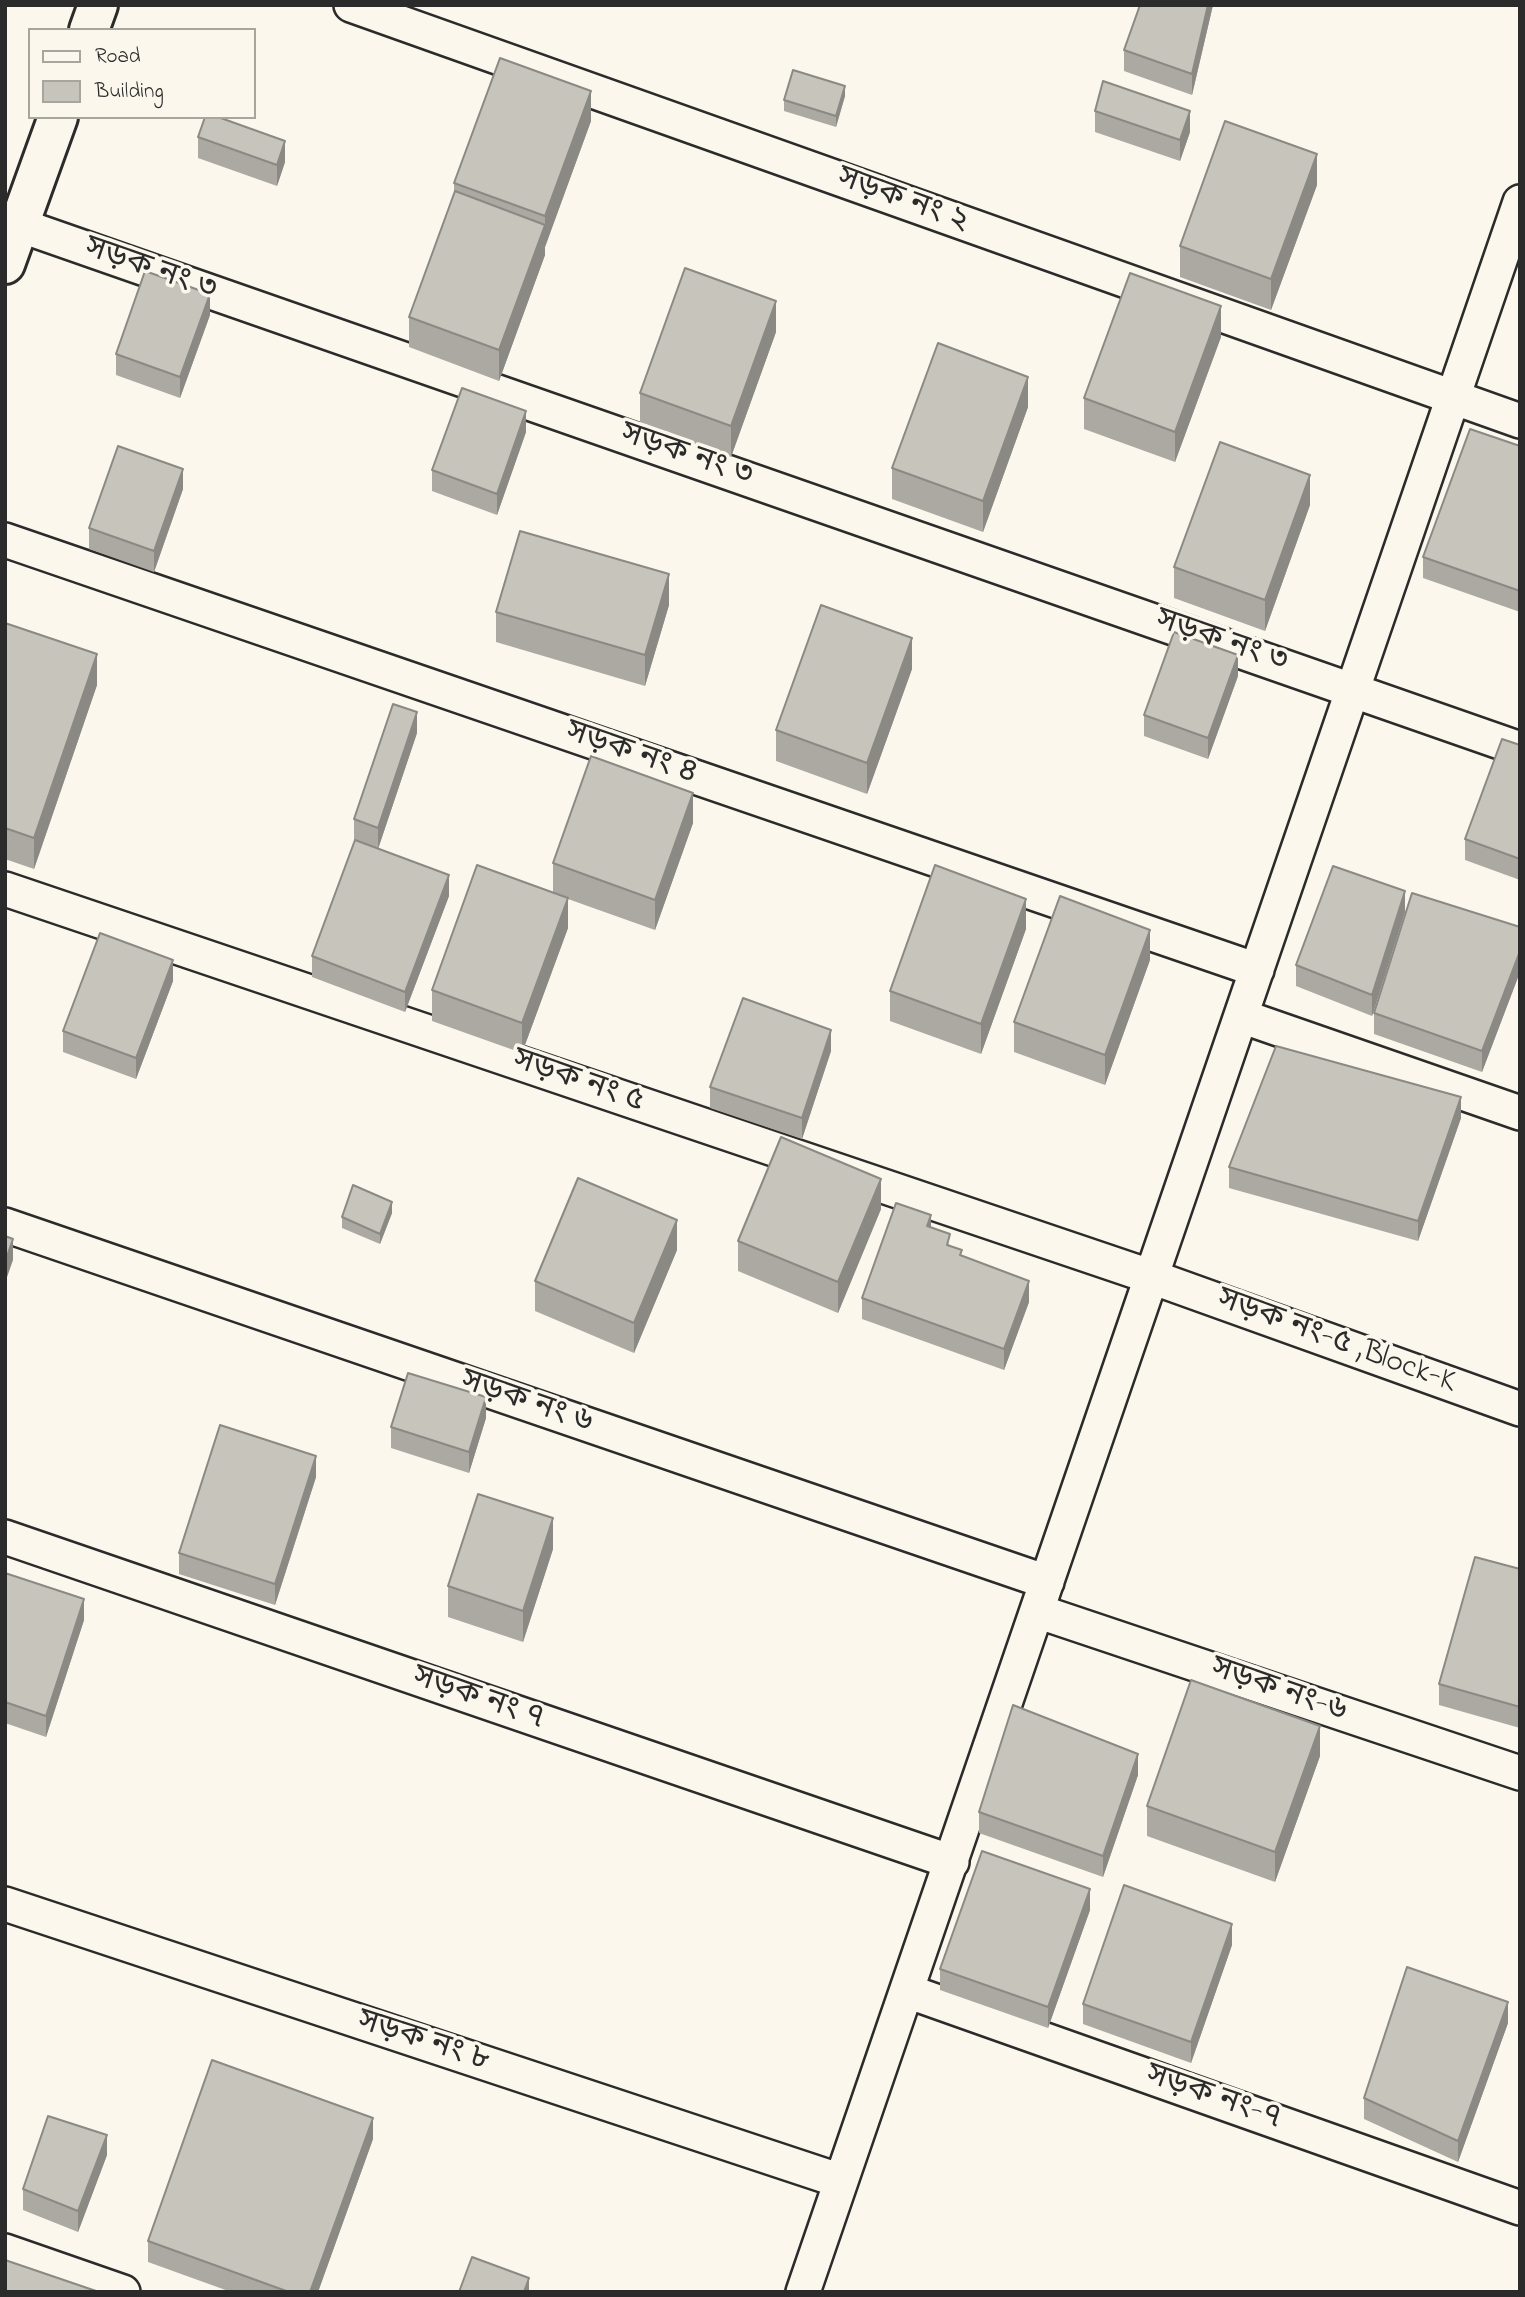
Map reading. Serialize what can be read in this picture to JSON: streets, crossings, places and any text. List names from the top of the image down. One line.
{"streets":{"street":["সড়ক নং ২","সড়ক নং ৩","সড়ক নং ৪","সড়ক নং ৫","সড়ক নং-৫ ,Block-K","সড়ক নং ৬","সড়ক নং-৬","সড়ক নং ৭","সড়ক নং ৮","সড়ক নং-৭"]},"crossings":[["সড়ক নং ৫","সড়ক নং-৫ ,Block-K"],["সড়ক নং ৬","সড়ক নং-৬"]],"legend":["Road","Building"]}
